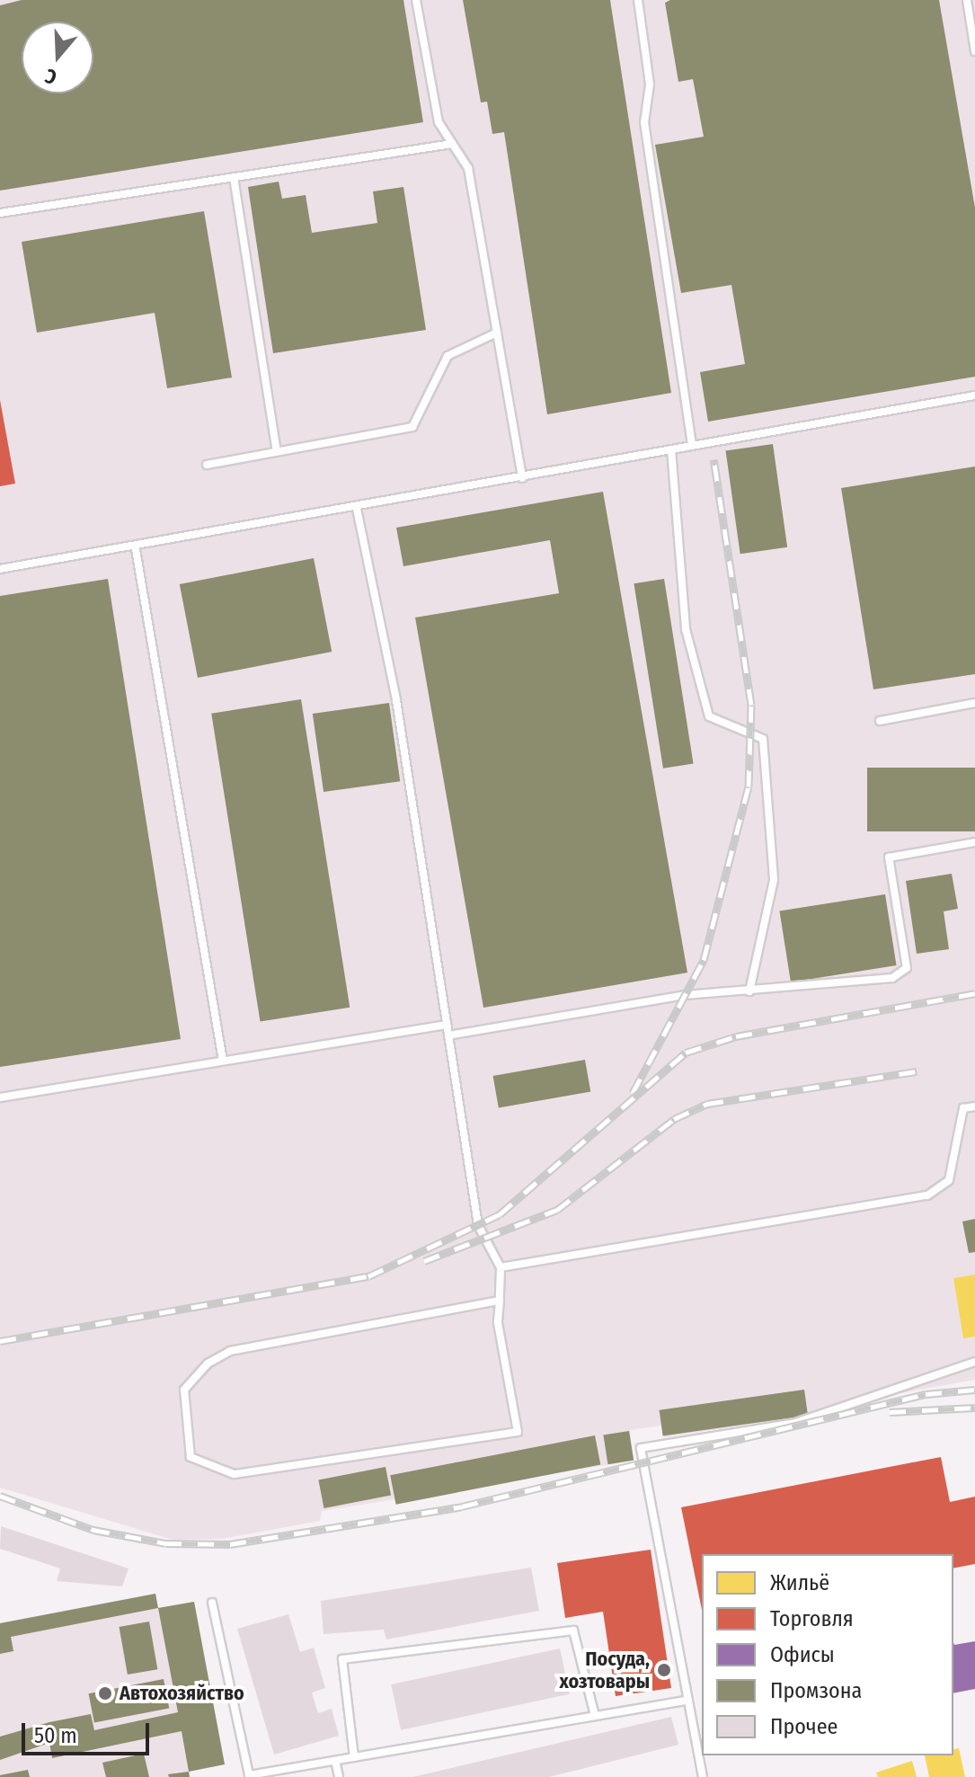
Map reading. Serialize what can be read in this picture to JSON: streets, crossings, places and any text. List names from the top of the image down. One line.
{"places":["Посуда, хозтовары","Автохозяйство"],"legend":["Жильё","Торговля","Офисы","Промзона","Прочее"],"scale_bar":"50 m","north":"bottom"}
